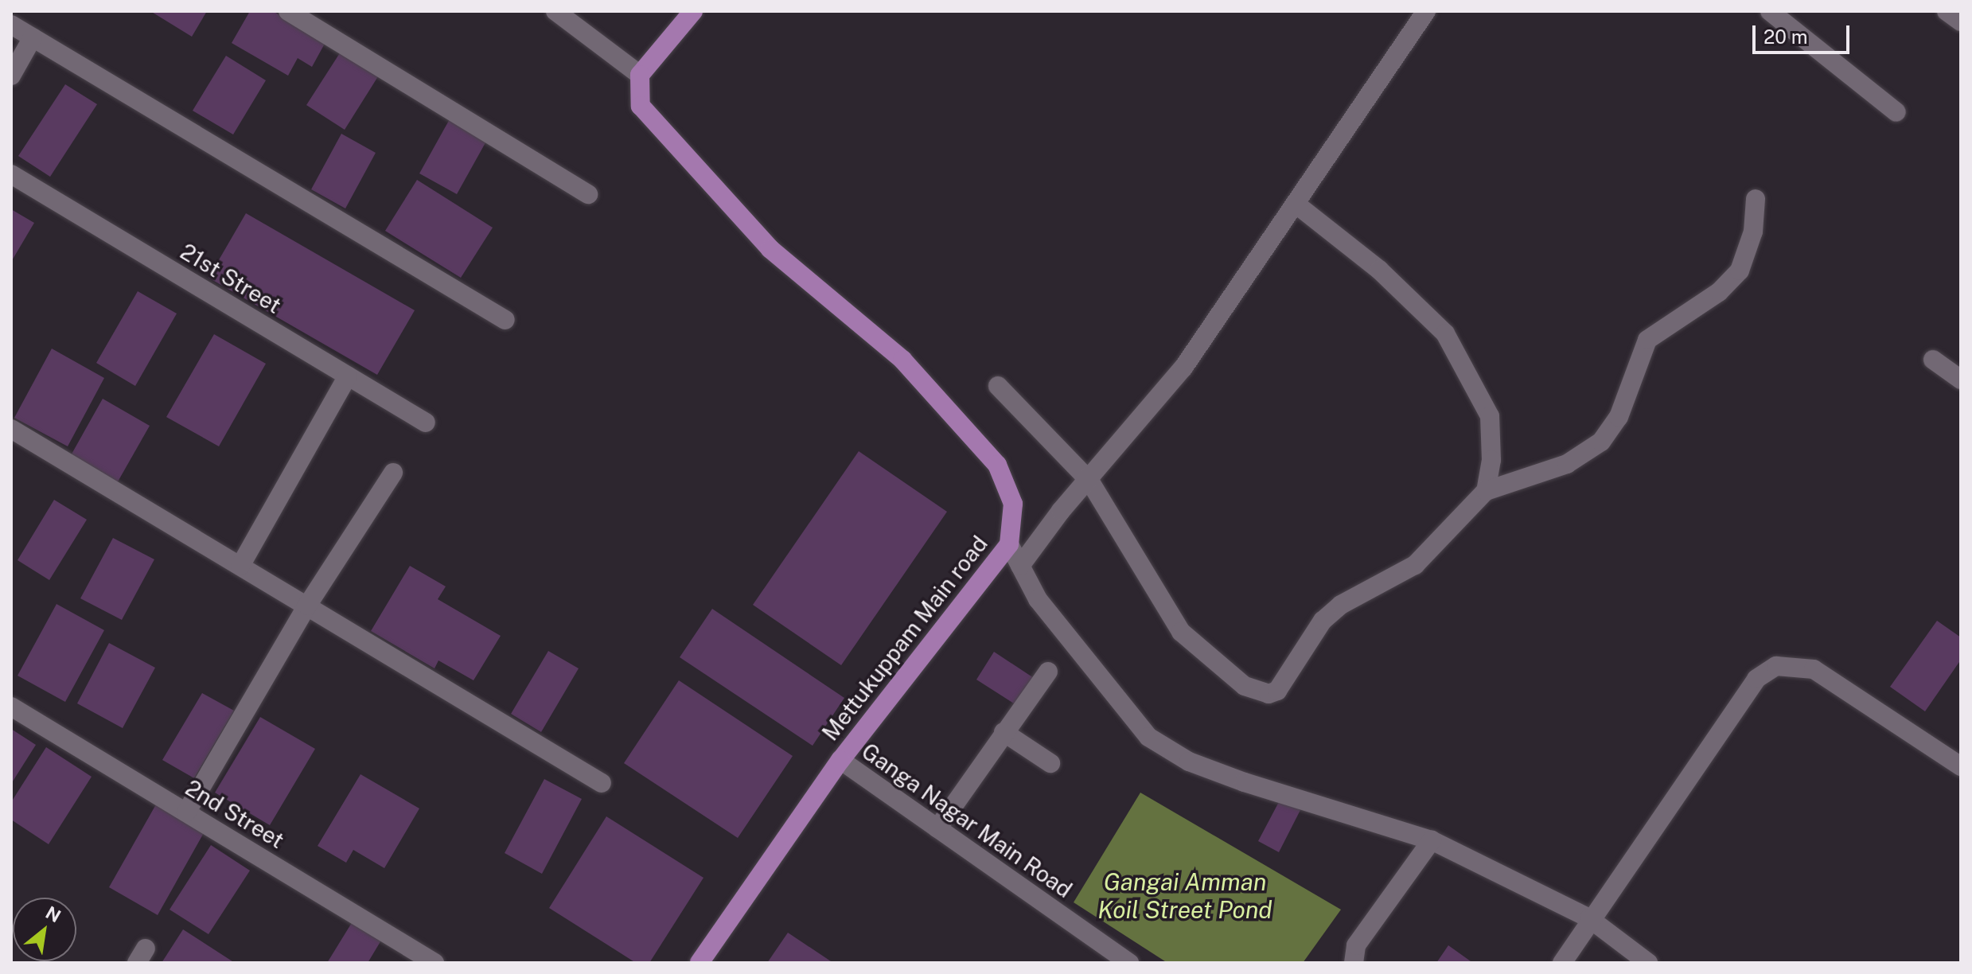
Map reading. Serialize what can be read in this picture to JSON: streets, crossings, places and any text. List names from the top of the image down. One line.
{"streets":{"main road":["Mettukuppam Main road"],"street":["21st Street","2nd Street","Ganga Nagar Main Road"]},"crossings":[["Mettukuppam Main road","Ganga Nagar Main Road"]],"water":["Gangai Amman Koil Street Pond"],"scale_bar":"20 m","north":"top right"}
